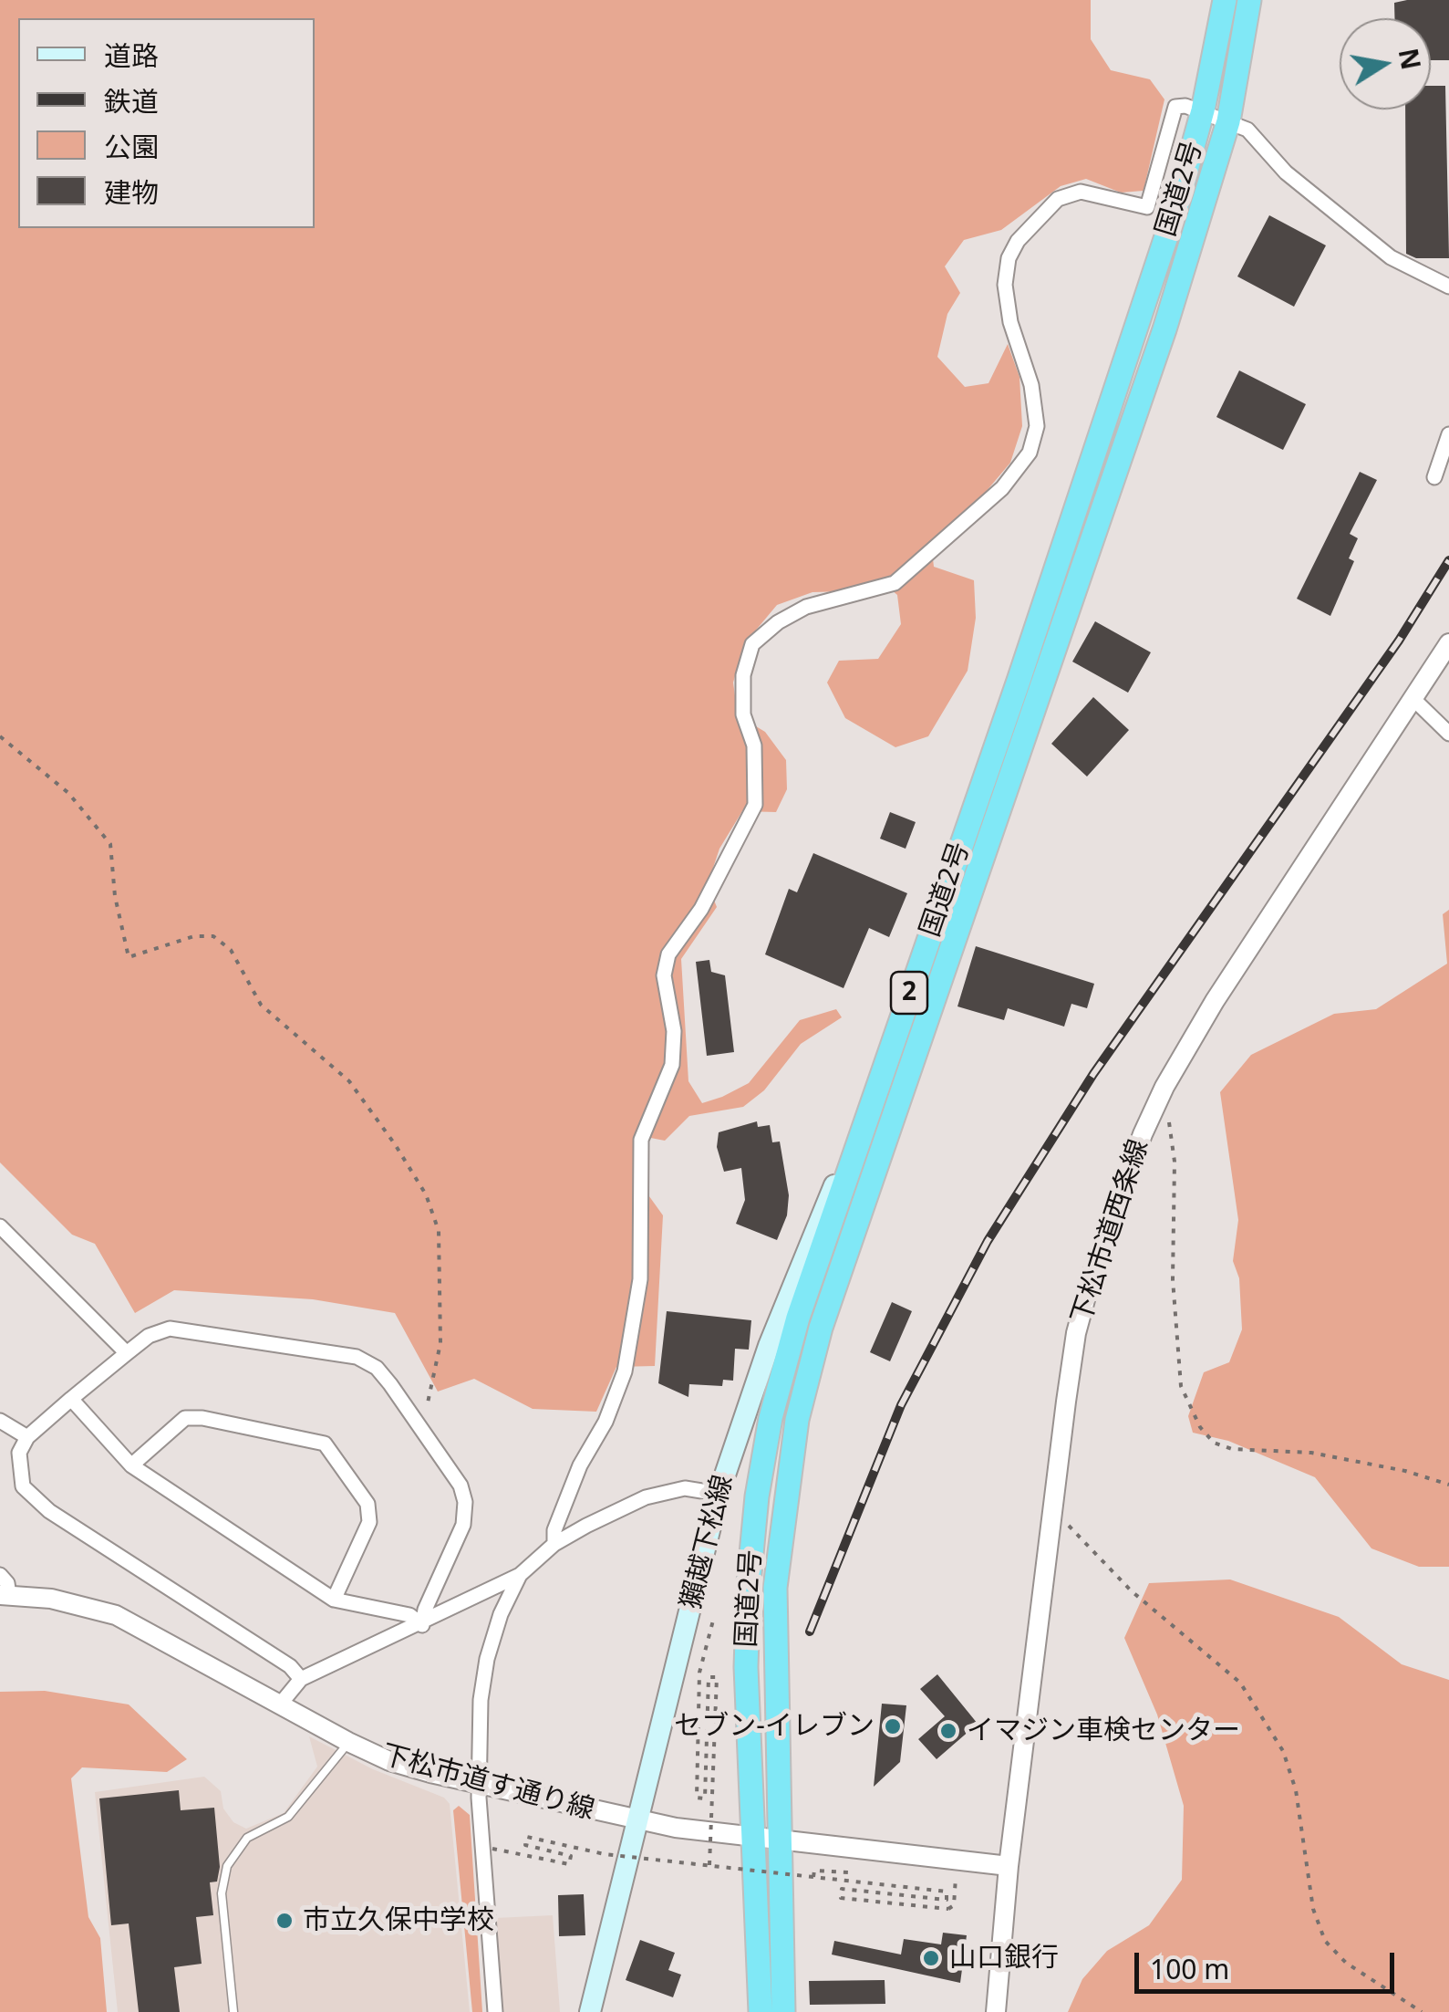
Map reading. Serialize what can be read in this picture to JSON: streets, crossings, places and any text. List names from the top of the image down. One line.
{"streets":{"highway":["国道2号","2"],"main road":["獺越下松線"],"street":["下松市道西条線","下松市道す通り線"]},"crossings":[["国道2号","獺越下松線"],["国道2号","下松市道す通り線"],["下松市道西条線","下松市道す通り線"],["獺越下松線","下松市道す通り線"]],"places":["セブン-イレブン","イマジン車検センター","市立久保中学校","山口銀行"],"legend":["道路","鉄道","公園","建物"],"scale_bar":"100 m","north":"right"}
